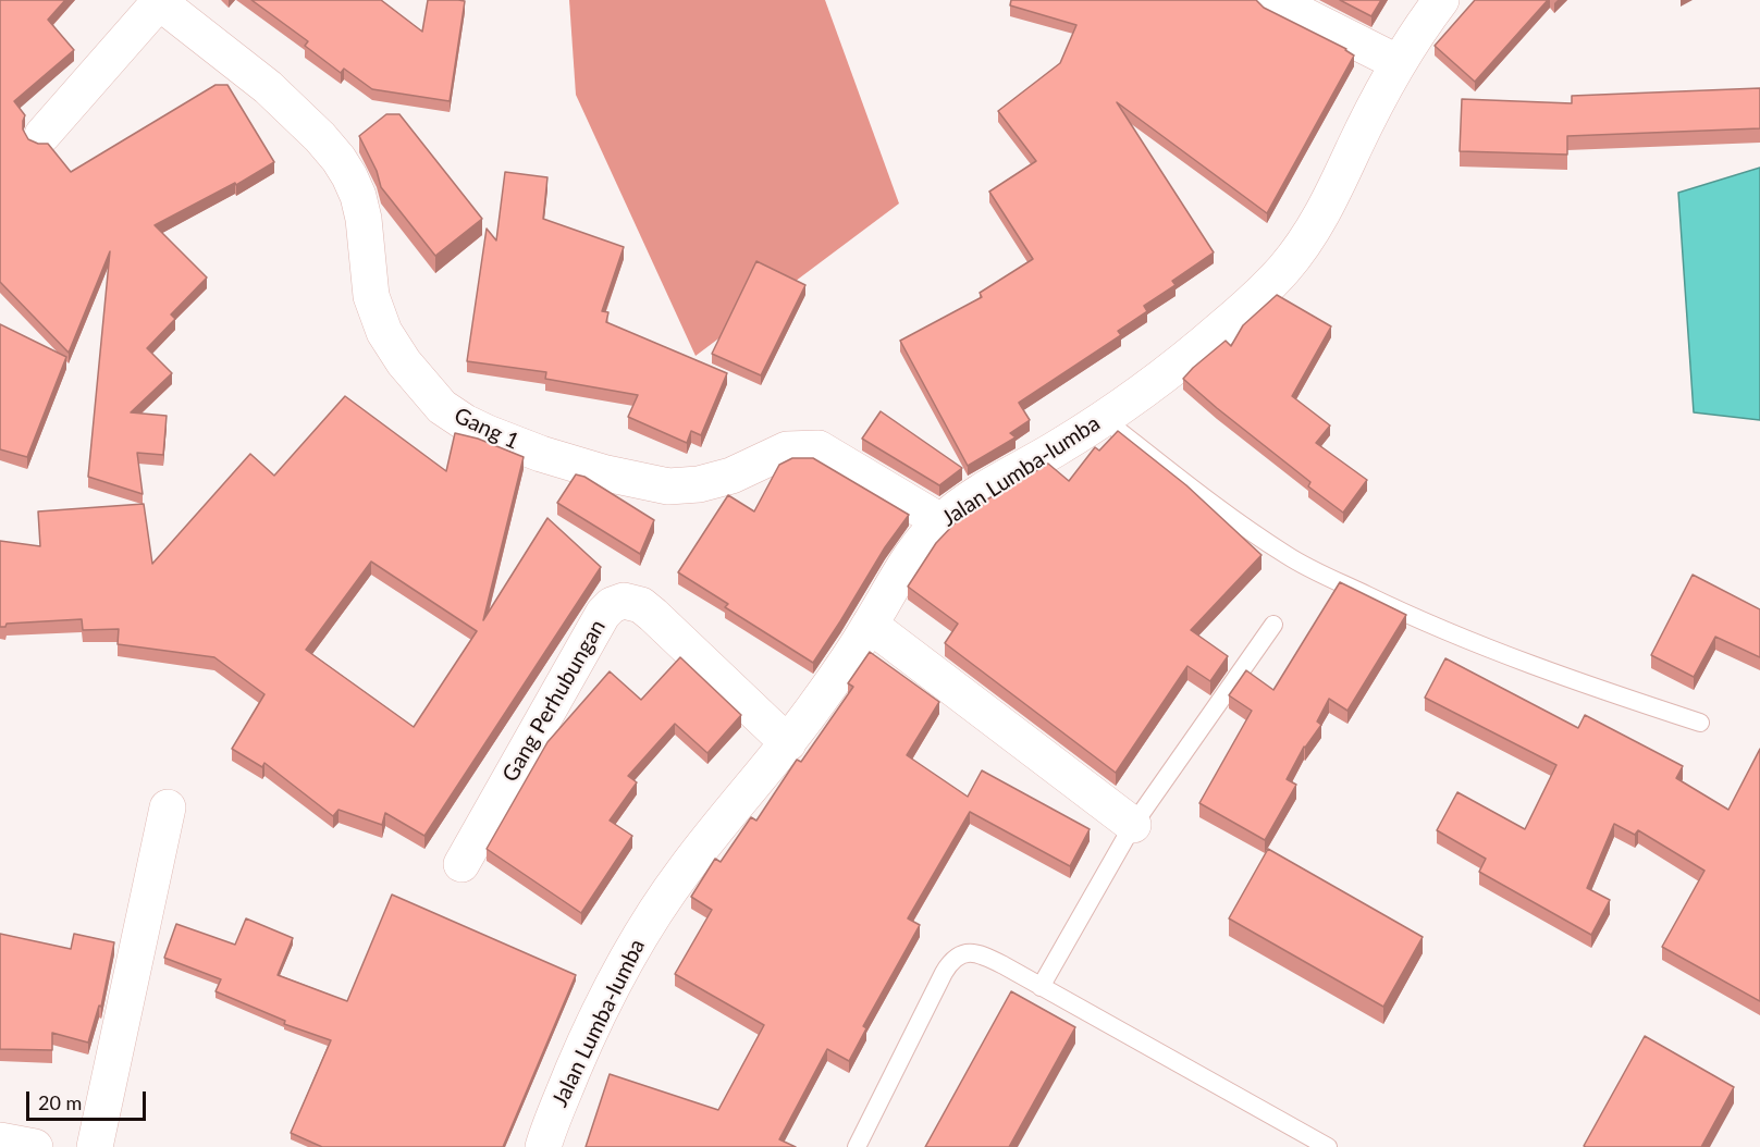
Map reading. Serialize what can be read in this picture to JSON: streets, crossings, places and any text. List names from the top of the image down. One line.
{"streets":{"street":["Gang 1","Jalan Lumba-lumba","Gang Perhubungan"]},"crossings":[["Gang 1","Jalan Lumba-lumba"],["Jalan Lumba-lumba","Gang Perhubungan"]],"scale_bar":"20 m"}
